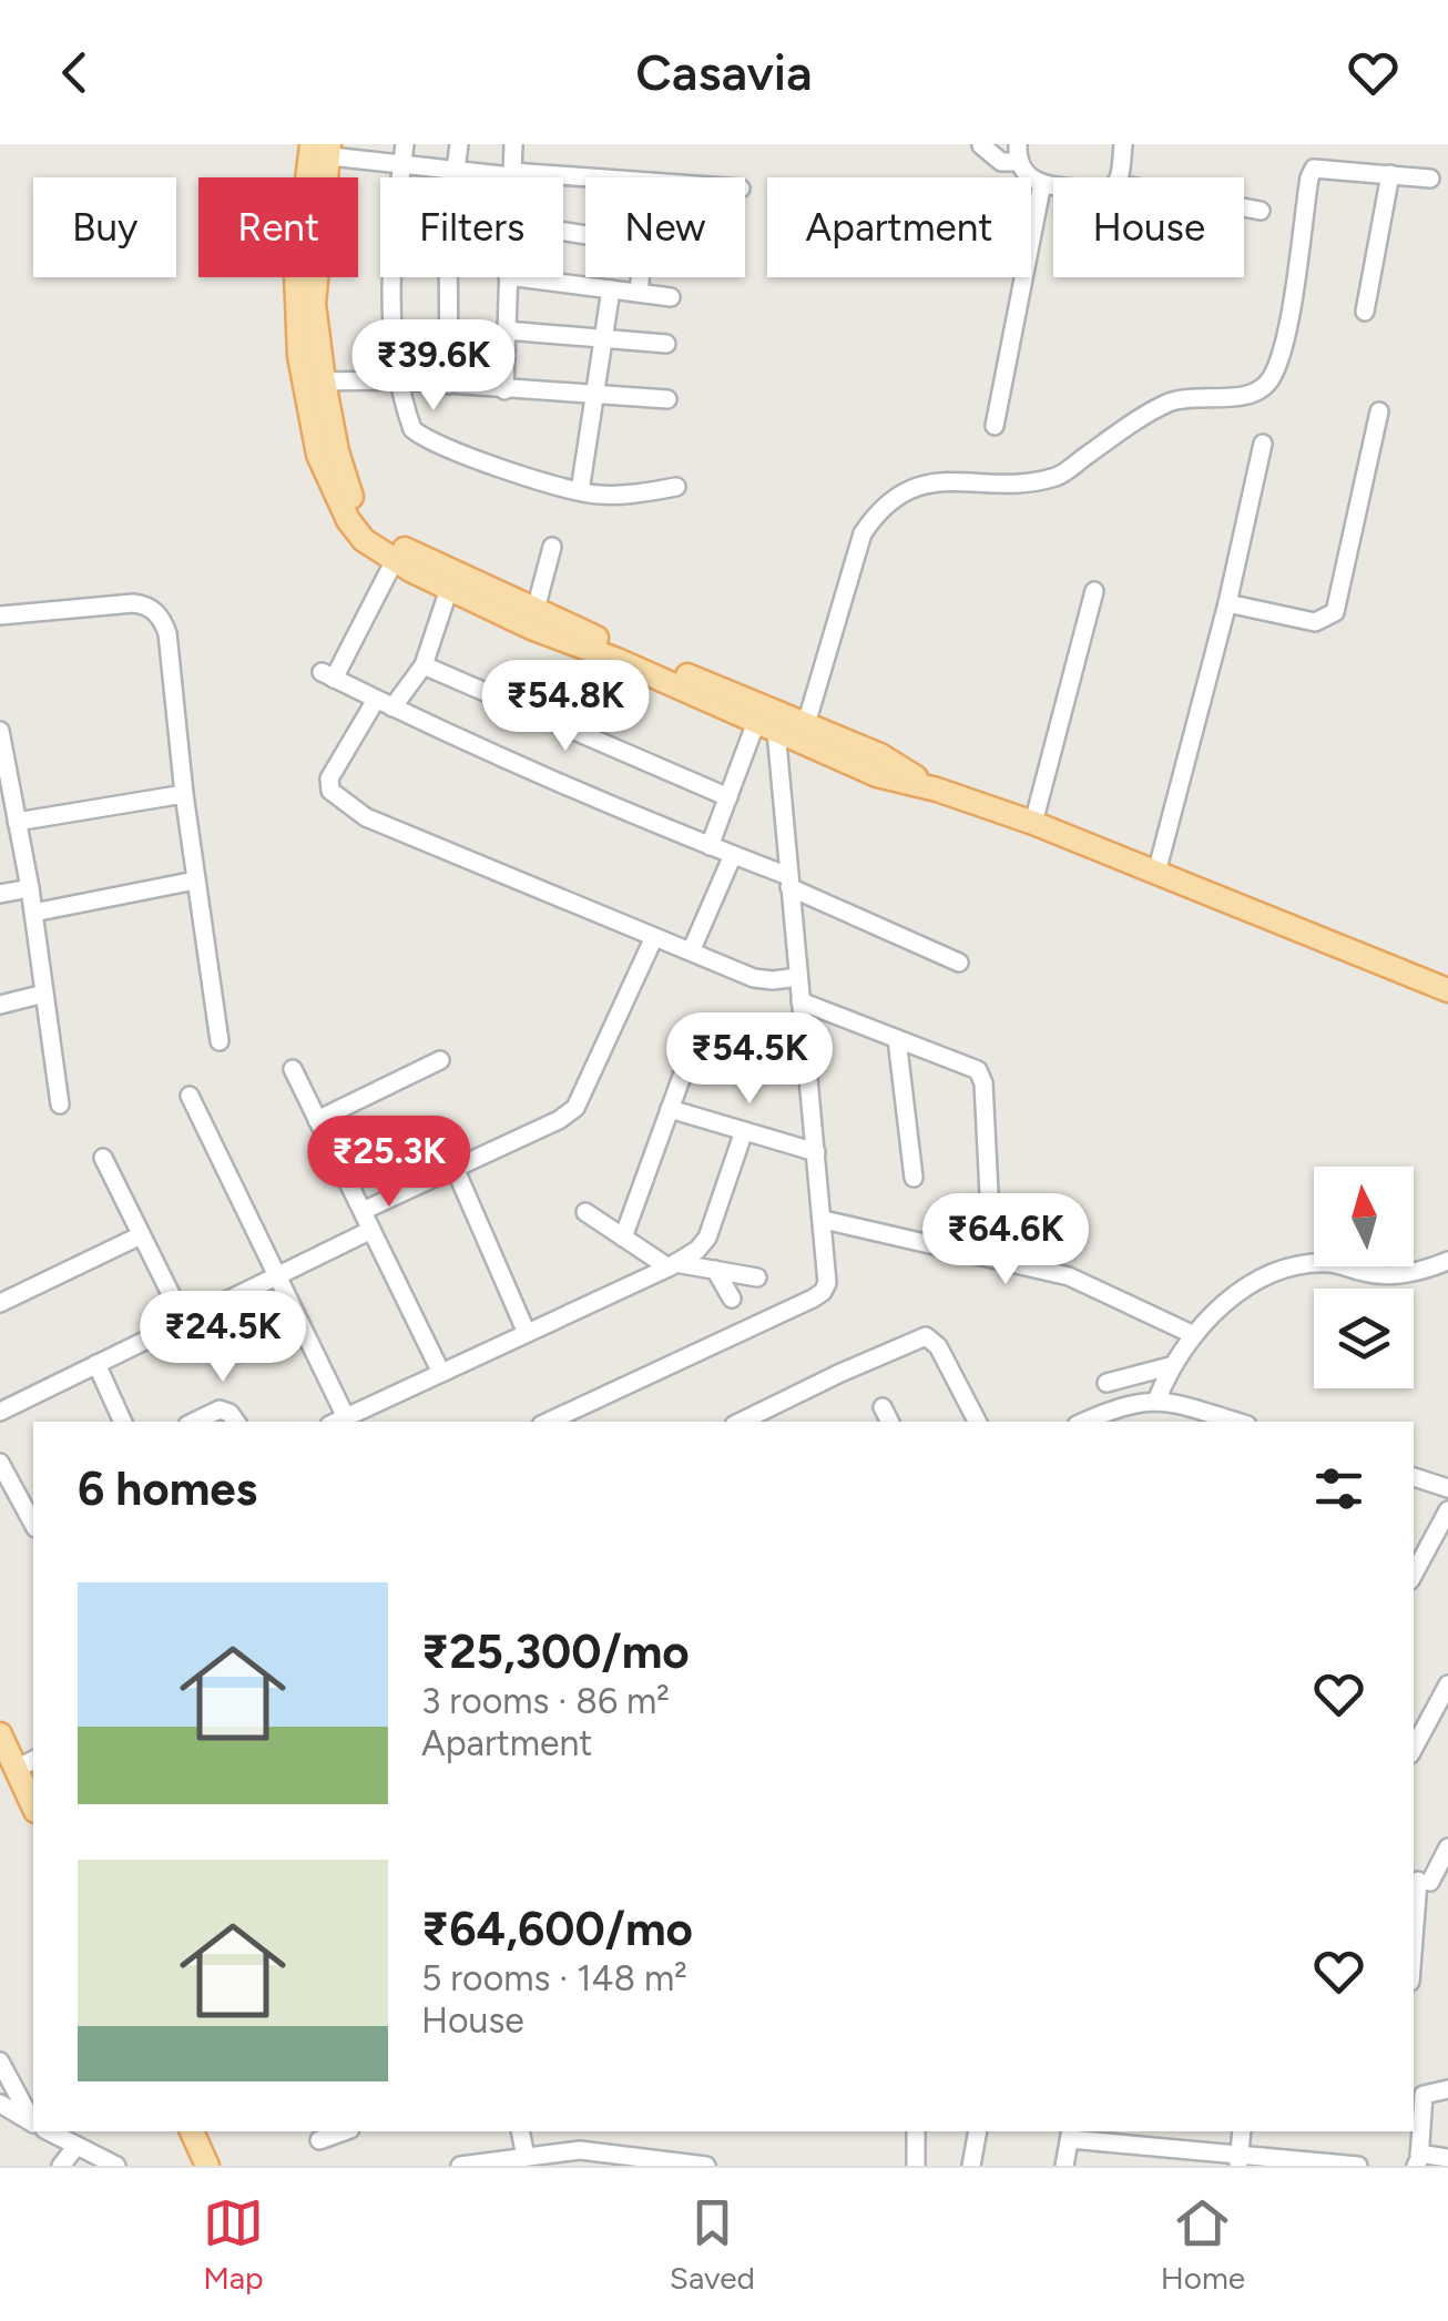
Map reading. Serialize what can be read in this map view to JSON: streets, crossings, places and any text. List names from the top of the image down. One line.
{"north":"top","page":{"header":"Casavia","chip":["Buy","Rent","Filters","New","Apartment","House"],"price":["₹39.6K","₹54.8K","₹54.5K","₹25.3K","₹64.6K","₹24.5K"],"heading":"6 homes","list":[{"name":"₹25,300/mo","note":"3 rooms · 86 m² · Apartment"},{"name":"₹64,600/mo","note":"5 rooms · 148 m² · House"}],"tabs":["Map","Saved","Home"]}}
